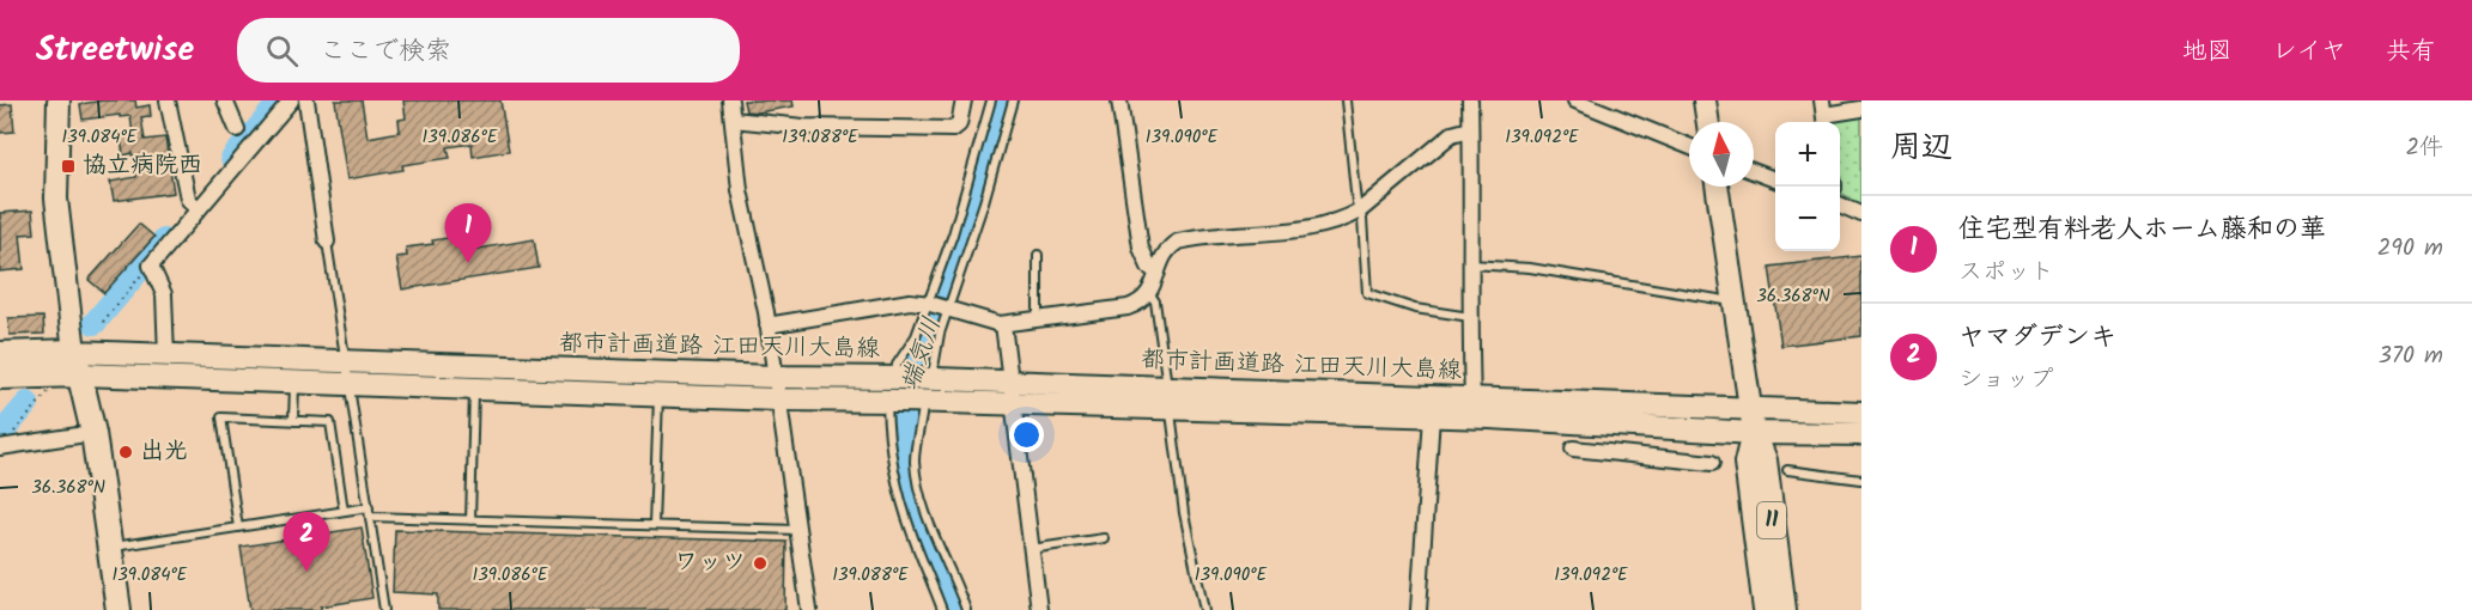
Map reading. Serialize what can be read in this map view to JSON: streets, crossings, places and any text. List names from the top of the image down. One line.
{"streets":{"main road":["11"],"street":["都市計画道路 江田天川大島線"]},"crossings":[["都市計画道路 江田天川大島線","11"]],"water":["端気川"],"places":{"transit":["協立病院西"],"other":["出光","ワッツ"]},"north":"top","page":{"header":"Streetwise","search":"ここで検索","nav":["地図","レイヤ","共有"],"heading":["周辺","2件"],"map_buttons":["+","−"],"list":[{"mark":"1","name":"住宅型有料老人ホーム藤和の華","note":"スポット","value":"290 m"},{"mark":"2","name":"ヤマダデンキ","note":"ショップ","value":"370 m"}],"pins":["1","2"]},"coordinates":["139.084°E","139.086°E","139.088°E","139.090°E","139.092°E","36.368°N"]}
